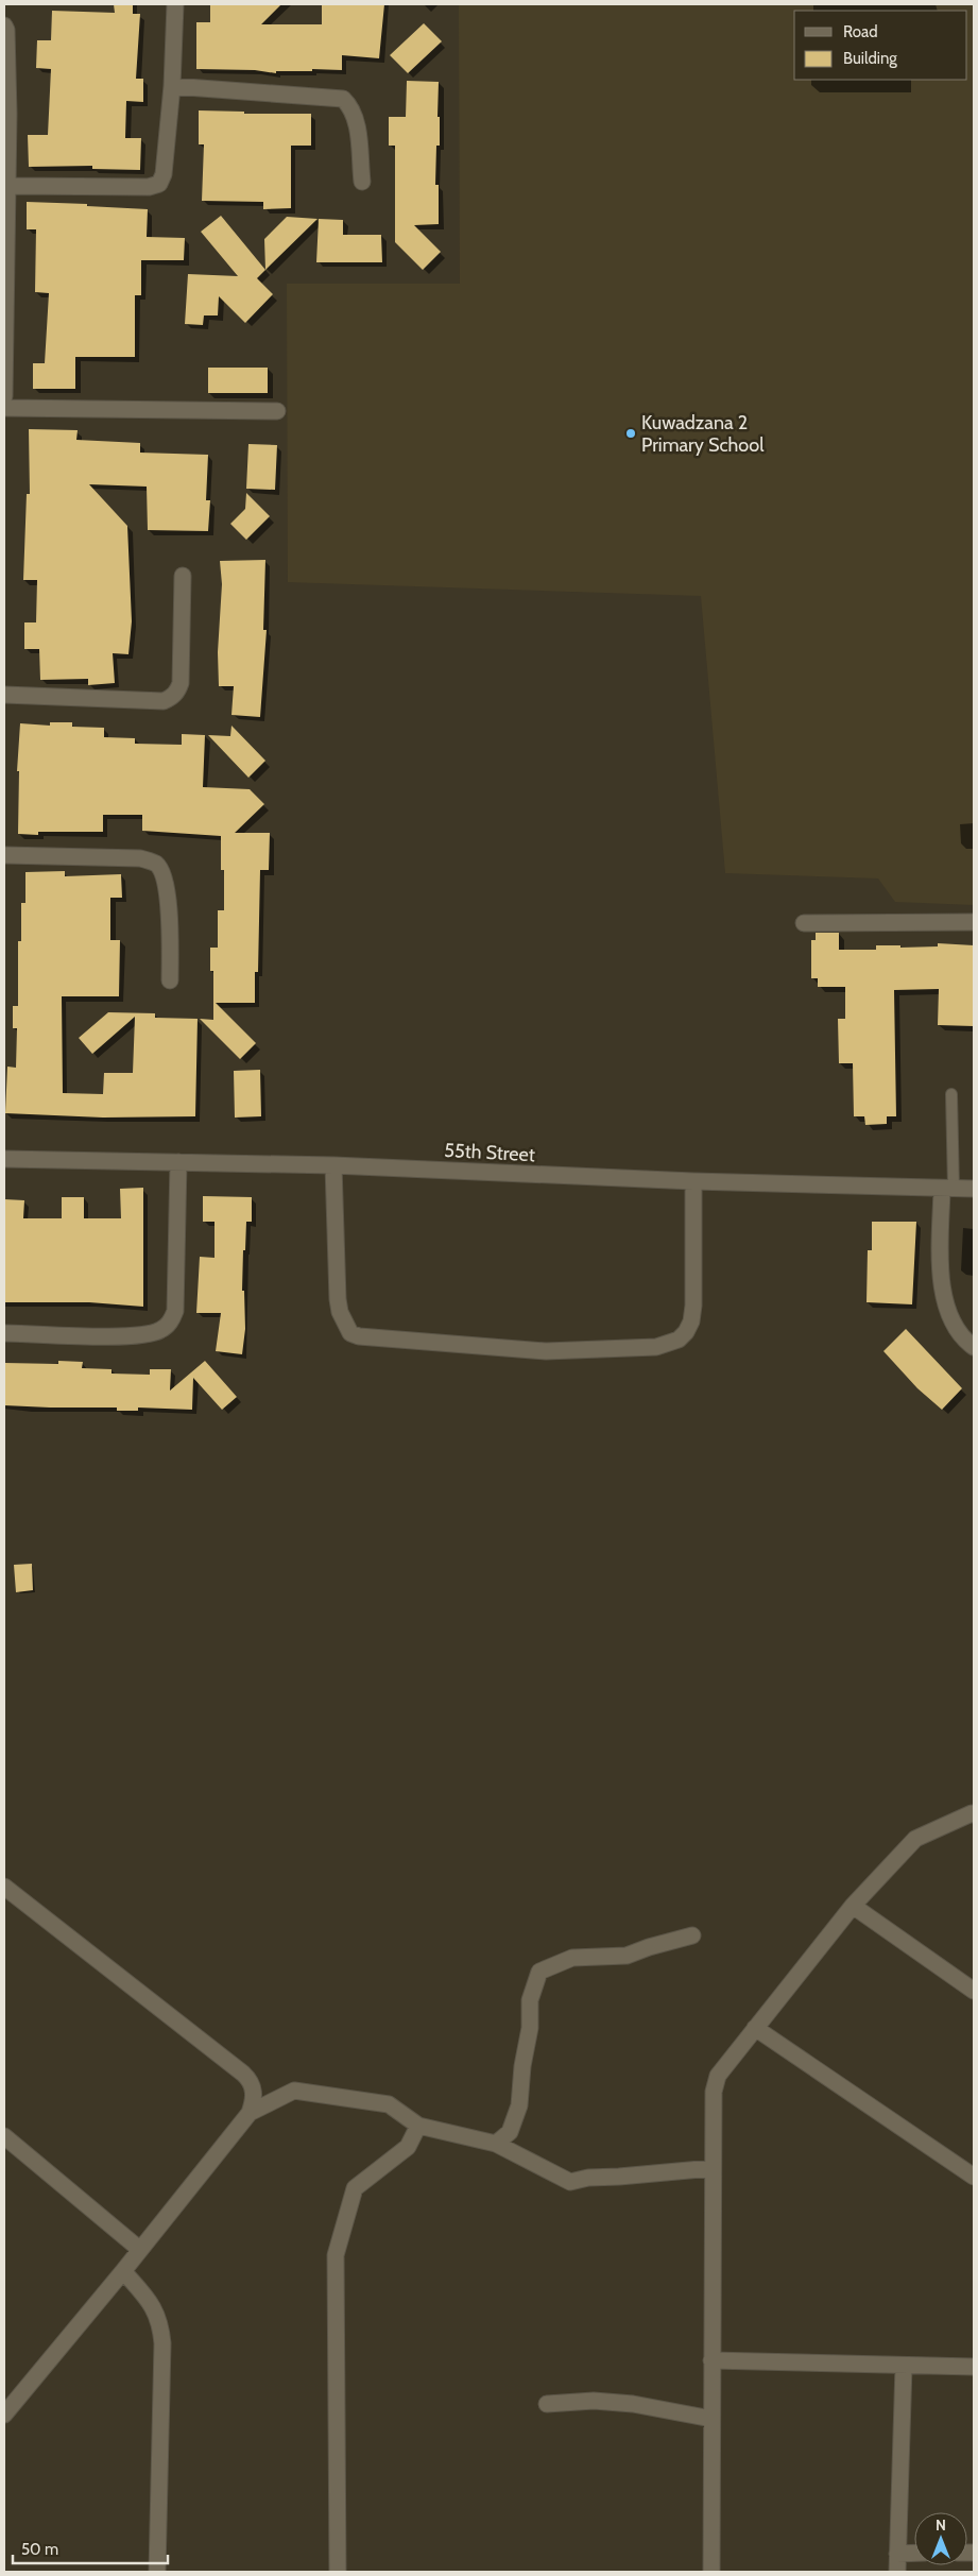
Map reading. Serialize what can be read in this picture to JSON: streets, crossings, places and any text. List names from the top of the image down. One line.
{"streets":{"street":["55th Street"]},"places":["Kuwadzana 2 Primary School"],"legend":["Road","Building"],"scale_bar":"50 m","north":"top"}
